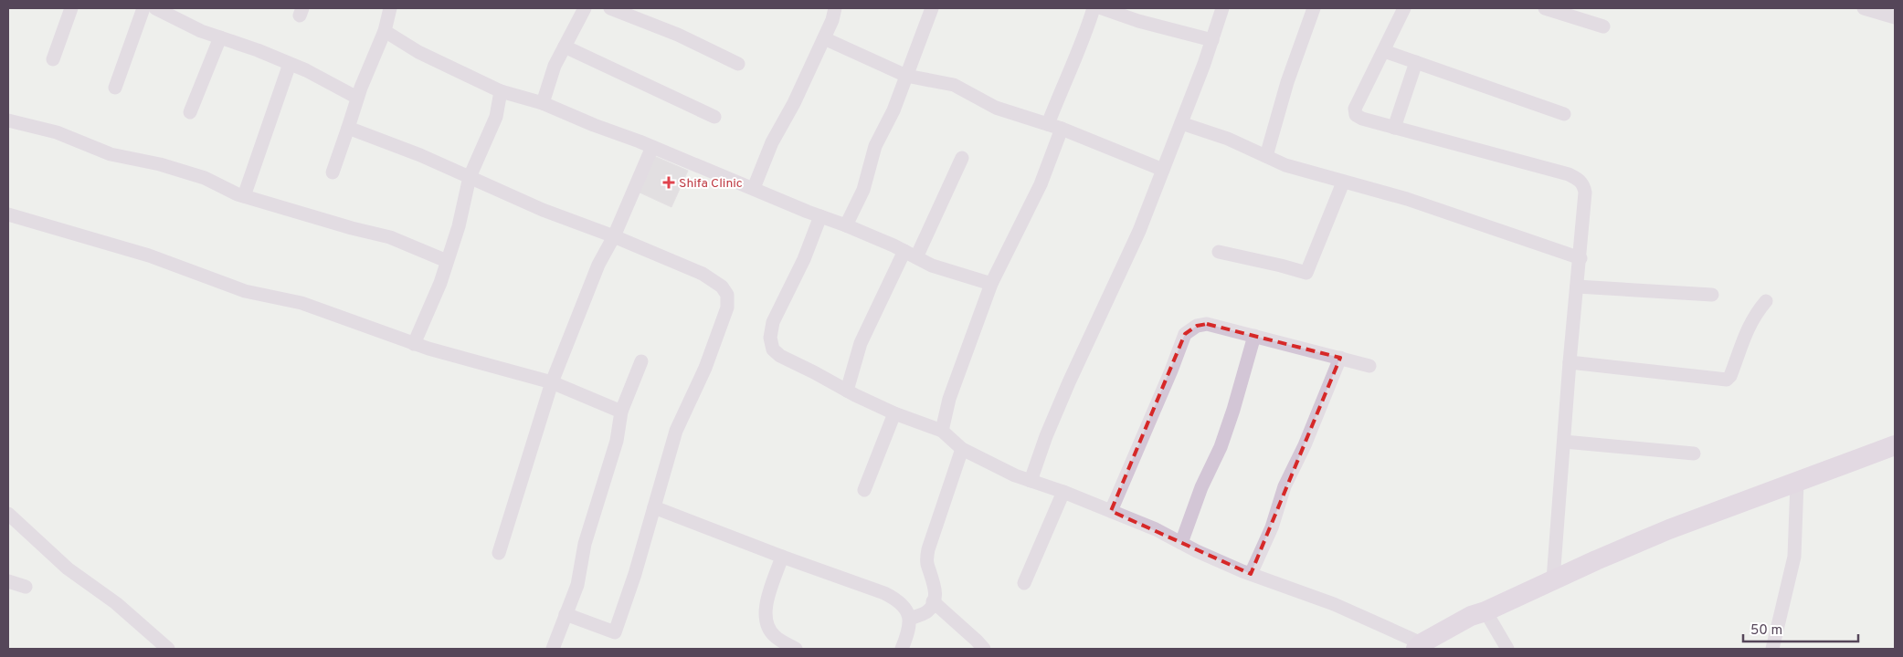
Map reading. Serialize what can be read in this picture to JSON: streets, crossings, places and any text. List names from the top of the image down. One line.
{"places":{"health":["Shifa Clinic"]},"scale_bar":"50 m"}
